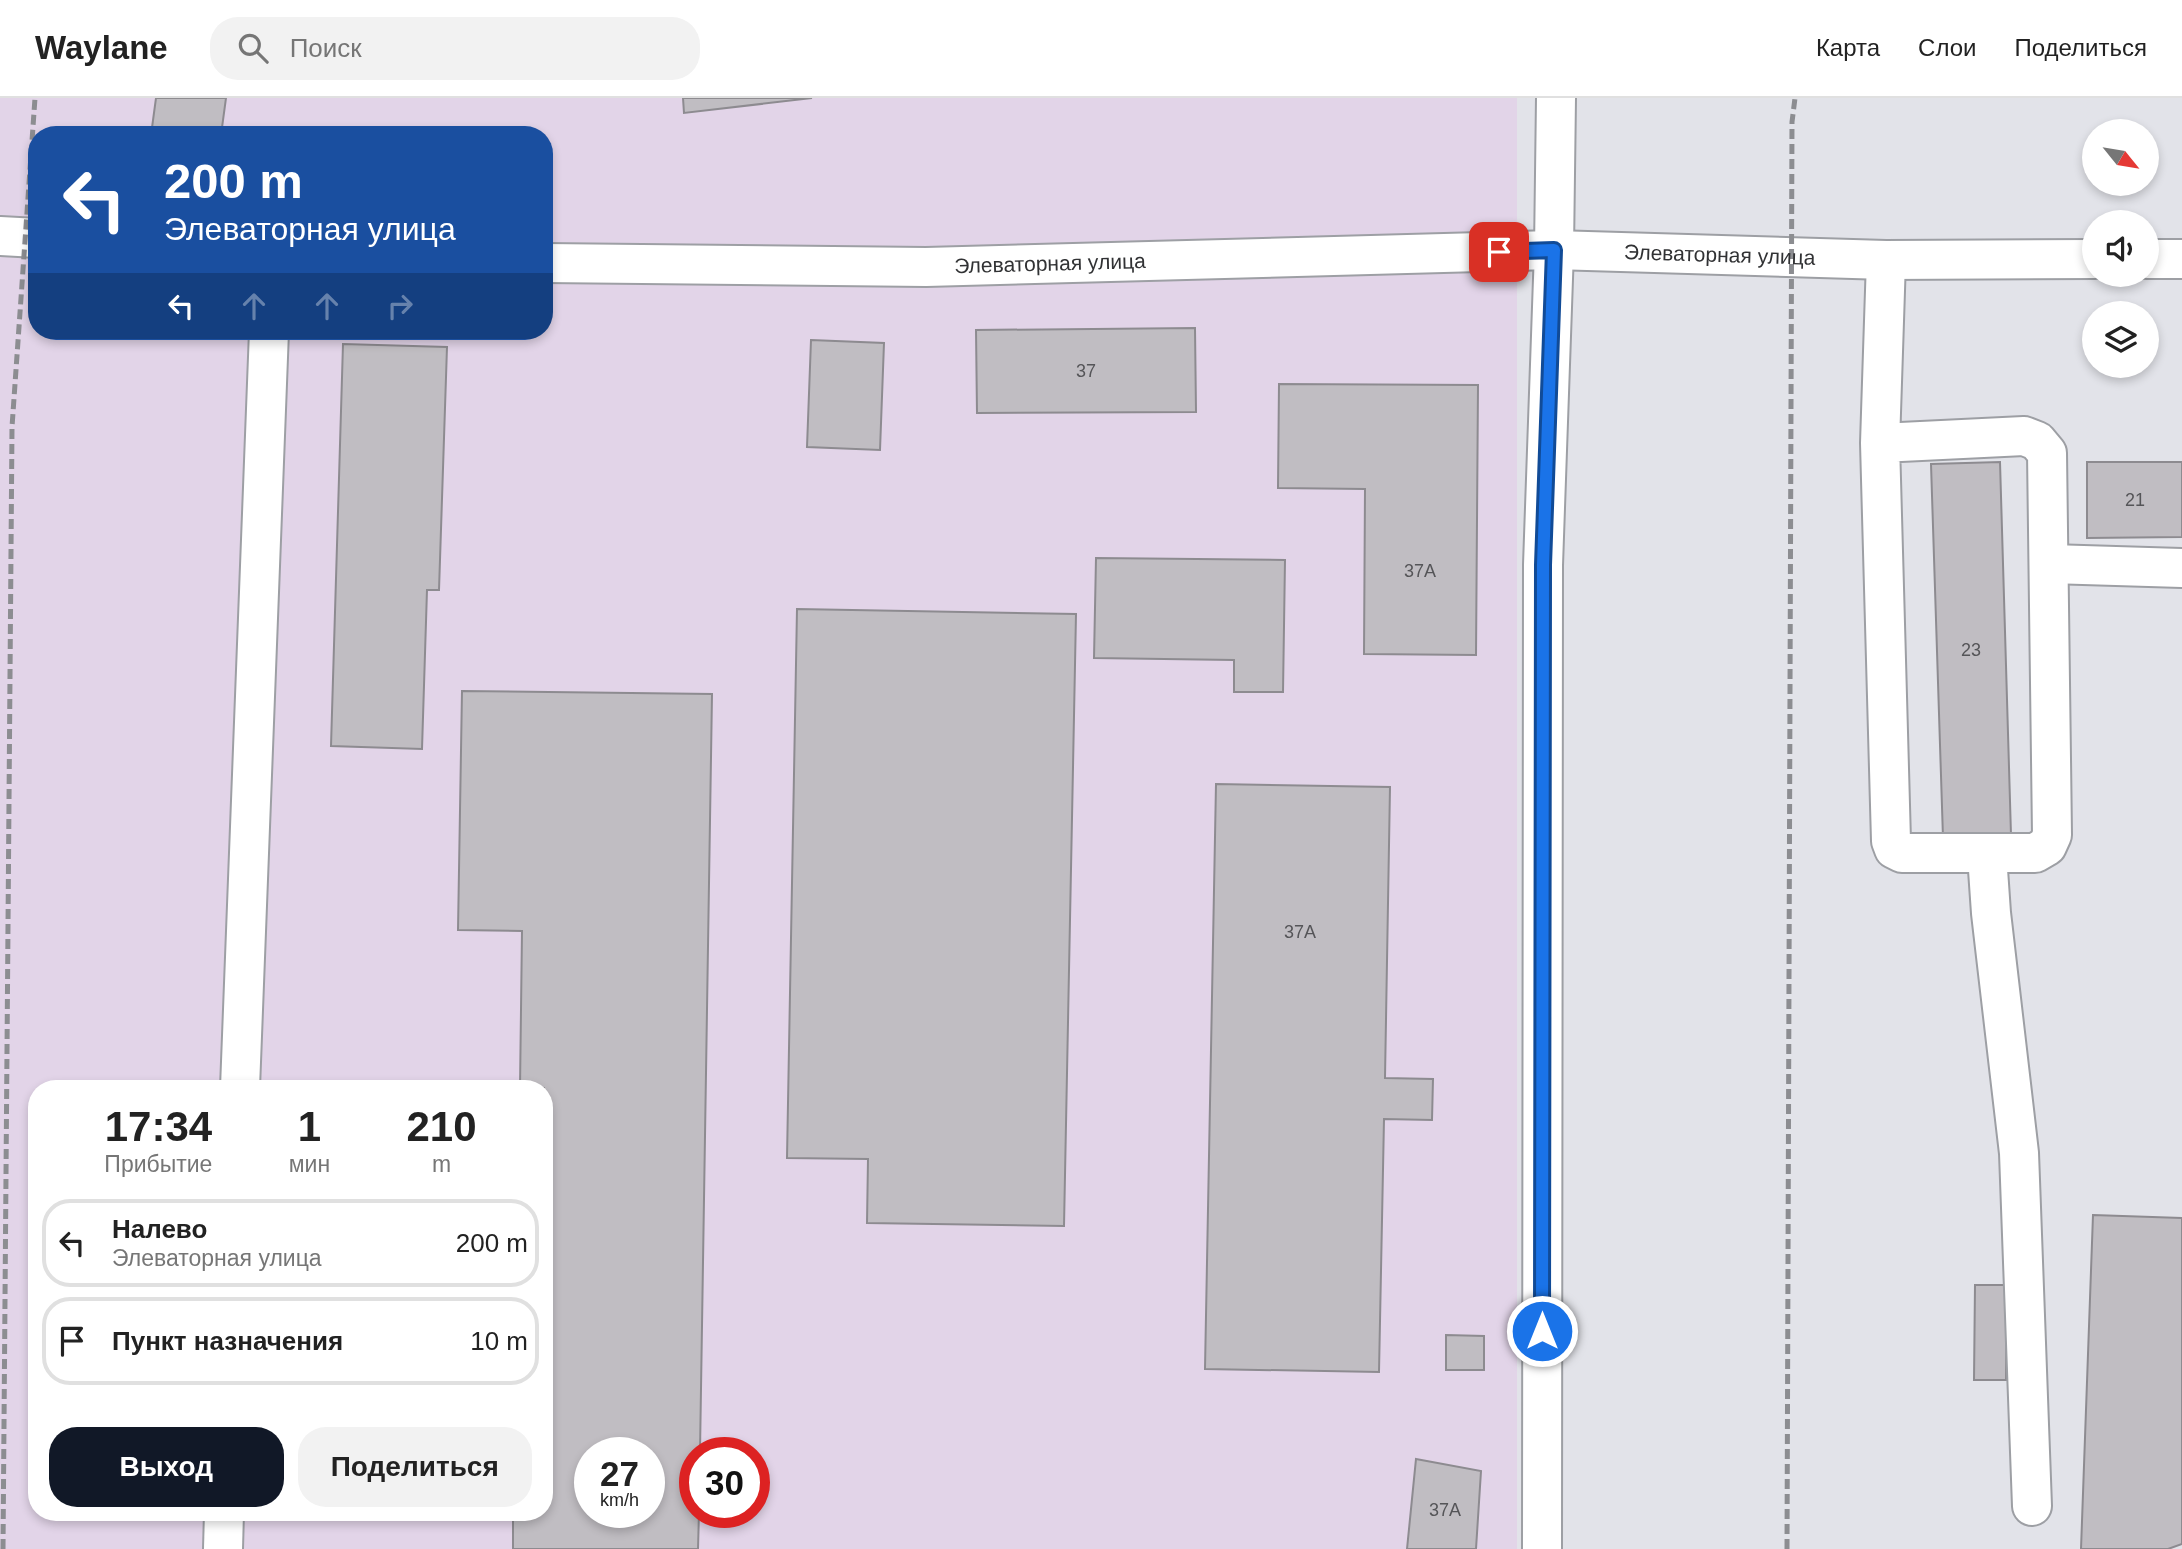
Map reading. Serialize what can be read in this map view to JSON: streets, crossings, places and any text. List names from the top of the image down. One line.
{"streets":{"street":["Элеваторная улица"]},"house_numbers":["37","21","37А","23","37А","37А"],"north":"bottom right","page":{"header":"Waylane","search":"Поиск","nav":["Карта","Слои","Поделиться"],"turn":["200 m","Элеваторная улица"],"eta":["17:34","Прибытие","1","мин","210","m"],"list":[{"name":"Налево","note":"Элеваторная улица","value":"200 m"},{"name":"Пункт назначения","value":"10 m"}],"buttons":["Выход","Поделиться"],"speed":"27 km/h","limit":"30"}}
